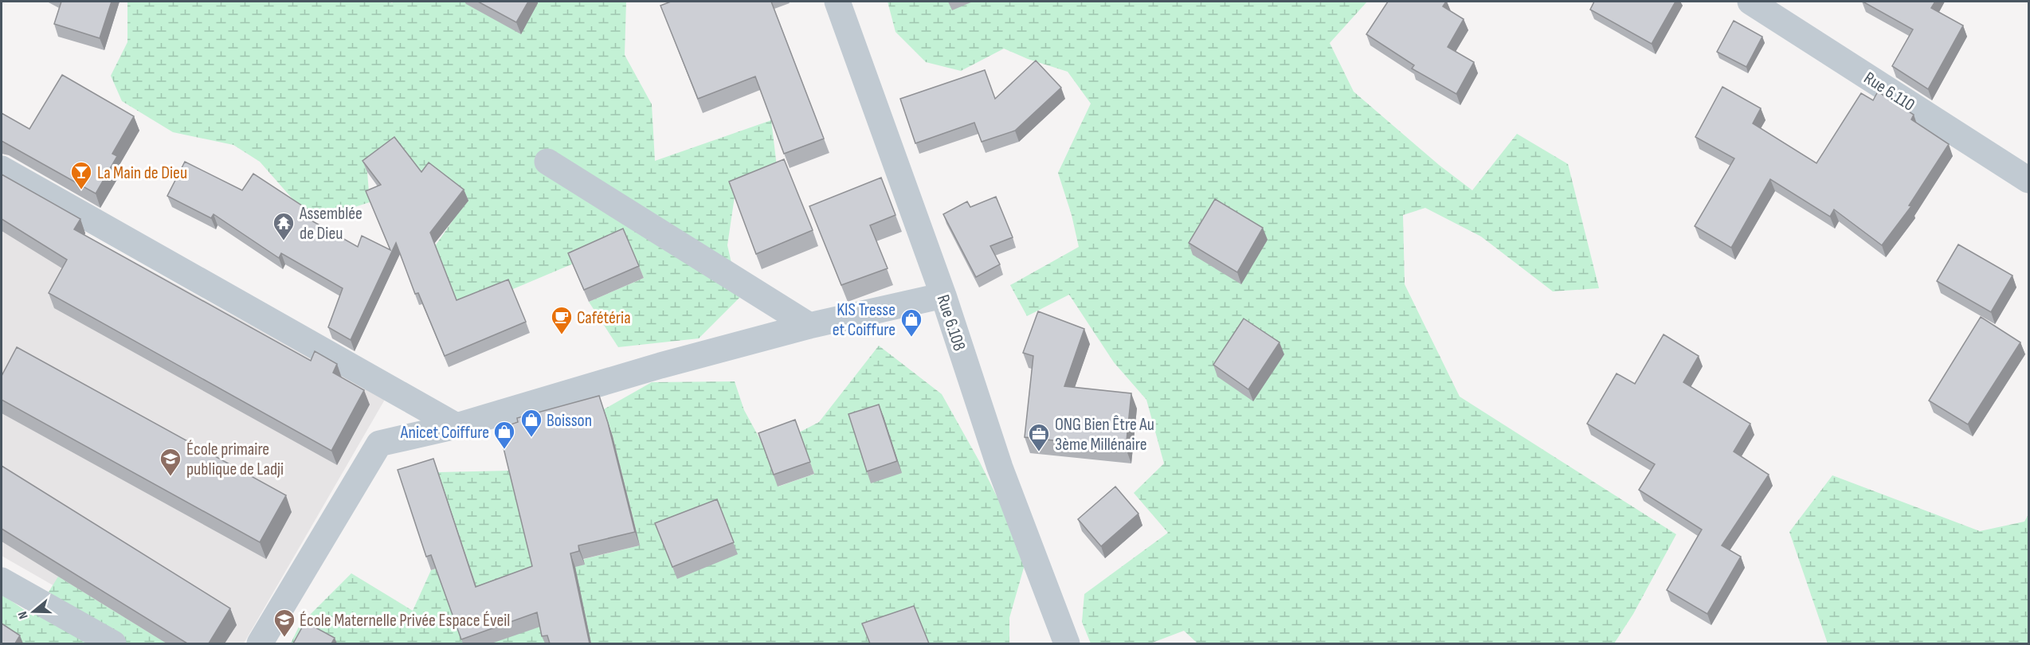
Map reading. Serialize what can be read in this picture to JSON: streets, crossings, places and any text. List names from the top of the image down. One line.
{"streets":{"street":["Rue 6.110","Rue 6.108"]},"places":{"bar":["La Main de Dieu"],"temple":["Assemblée de Dieu"],"cafe":["Cafétéria"],"shop":["KIS Tresse et Coiffure","Boisson","Anicet Coiffure"],"office":["ONG Bien Être Au 3ème Millénaire"],"school or university":["École primaire publique de Ladji","École Maternelle Privée Espace Éveil"]},"north":"left"}
